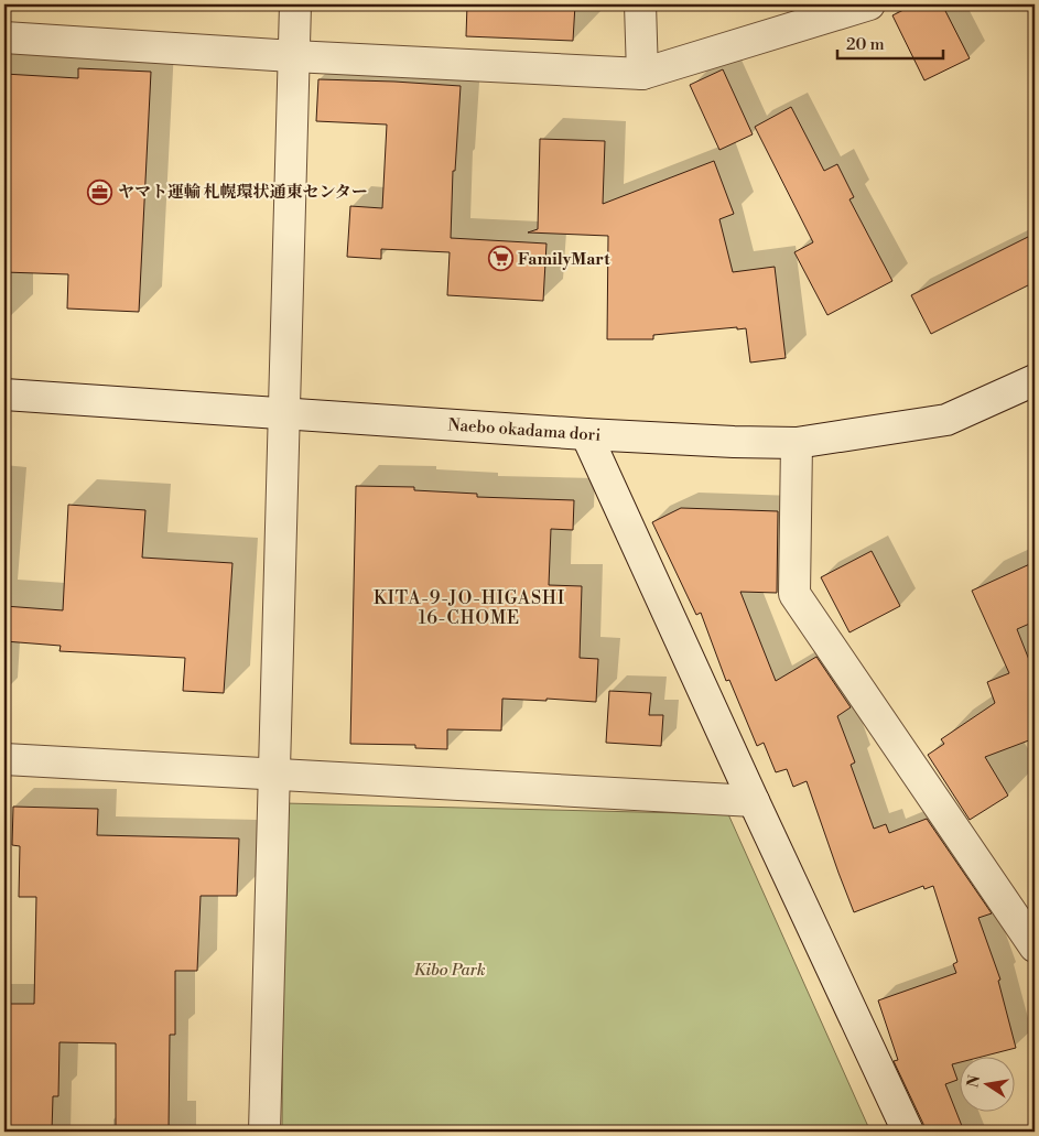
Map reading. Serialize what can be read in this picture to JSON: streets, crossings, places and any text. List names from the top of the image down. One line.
{"streets":{"street":["Naebo okadama dori"]},"districts":["KITA-9-JO-HIGASHI 16-CHOME"],"parks":["Kibo Park"],"places":{"office":["ヤマト運輸 札幌環状通東センター"],"supermarket":["FamilyMart"]},"scale_bar":"20 m","north":"left"}
